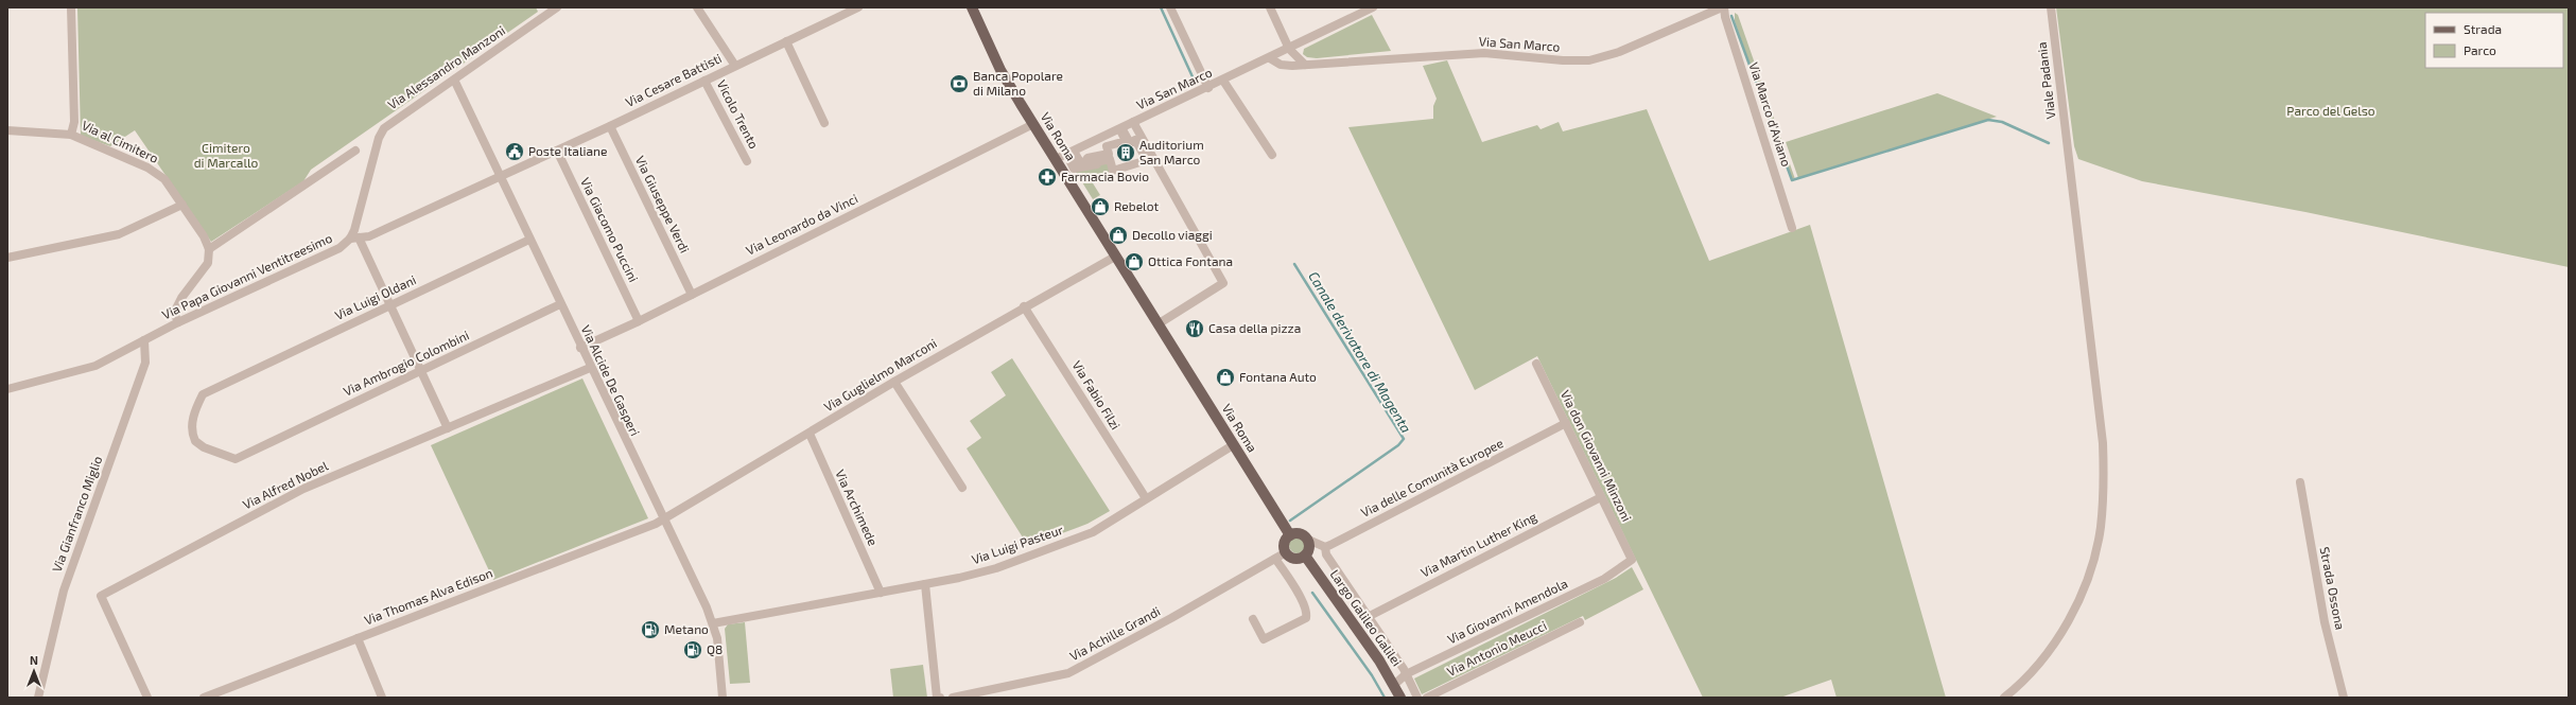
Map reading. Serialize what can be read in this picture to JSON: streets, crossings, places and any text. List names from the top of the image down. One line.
{"streets":{"main road":["Via Roma","Largo Galileo Galilei"],"street":["Via San Marco","Via Alessandro Manzoni","Via Cesare Battisti","Viale Padania","Vicolo Trento","Via Marco d'Aviano","Via al Cimitero","Via Giuseppe Verdi","Via Leonardo da Vinci","Via Giacomo Puccini","Via Papa Giovanni Ventitreesimo","Via Luigi Oldani","Via Ambrogio Colombini","Via Guglielmo Marconi","Via Alcide De Gasperi","Via Fabio Filzi","Via don Giovanni Minzoni","Via delle Comunità Europee","Via Alfred Nobel","Via Archimede","Via Gianfranco Miglio","Via Luigi Pasteur","Via Martin Luther King","Strada Ossona","Via Thomas Alva Edison","Via Giovanni Amendola","Via Achille Grandi","Via Antonio Meucci"]},"crossings":[["Via San Marco","Via Marco d'Aviano"],["Via San Marco","Via Roma"],["Via Alessandro Manzoni","Via Papa Giovanni Ventitreesimo"],["Via Alessandro Manzoni","Via Alcide De Gasperi"],["Via Cesare Battisti","Vicolo Trento"],["Via Cesare Battisti","Via Giuseppe Verdi"],["Via Cesare Battisti","Via Giacomo Puccini"],["Via Cesare Battisti","Via Alcide De Gasperi"],["Via Roma","Via Leonardo da Vinci"],["Via Roma","Via Guglielmo Marconi"],["Via Roma","Via Luigi Pasteur"],["Via Roma","Largo Galileo Galilei"],["Via Roma","Via Achille Grandi"],["Via Giuseppe Verdi","Via Leonardo da Vinci"],["Via Leonardo da Vinci","Via Giacomo Puccini"],["Via Leonardo da Vinci","Via Alcide De Gasperi"],["Via Papa Giovanni Ventitreesimo","Via Gianfranco Miglio"],["Via Luigi Oldani","Via Ambrogio Colombini"],["Via Luigi Oldani","Via Alcide De Gasperi"],["Via Ambrogio Colombini","Via Alcide De Gasperi"],["Via Guglielmo Marconi","Via Alcide De Gasperi"],["Via Guglielmo Marconi","Via Fabio Filzi"],["Via Guglielmo Marconi","Via Archimede"],["Via Guglielmo Marconi","Via Thomas Alva Edison"],["Via Alcide De Gasperi","Via Alfred Nobel"],["Via Alcide De Gasperi","Via Luigi Pasteur"],["Via Alcide De Gasperi","Via Thomas Alva Edison"],["Via Fabio Filzi","Via Luigi Pasteur"],["Via don Giovanni Minzoni","Via delle Comunità Europee"],["Via don Giovanni Minzoni","Via Martin Luther King"],["Via don Giovanni Minzoni","Via Giovanni Amendola"],["Via delle Comunità Europee","Largo Galileo Galilei"],["Via Archimede","Via Luigi Pasteur"],["Via Martin Luther King","Largo Galileo Galilei"],["Via Giovanni Amendola","Largo Galileo Galilei"],["Largo Galileo Galilei","Via Achille Grandi"]],"water":["Canale derivatore di Magenta"],"parks":["Parco del Gelso","Cimitero di Marcallo"],"places":{"bank":["Banca Popolare di Milano"],"public building":["Poste Italiane"],"building":["Auditorium San Marco"],"pharmacy":["Farmacia Bovio"],"shop":["Rebelot","Decollo viaggi","Ottica Fontana","Fontana Auto"],"restaurant":["Casa della pizza"],"fuel station":["Metano","Q8"]},"legend":["Strada","Parco"],"north":"top"}
